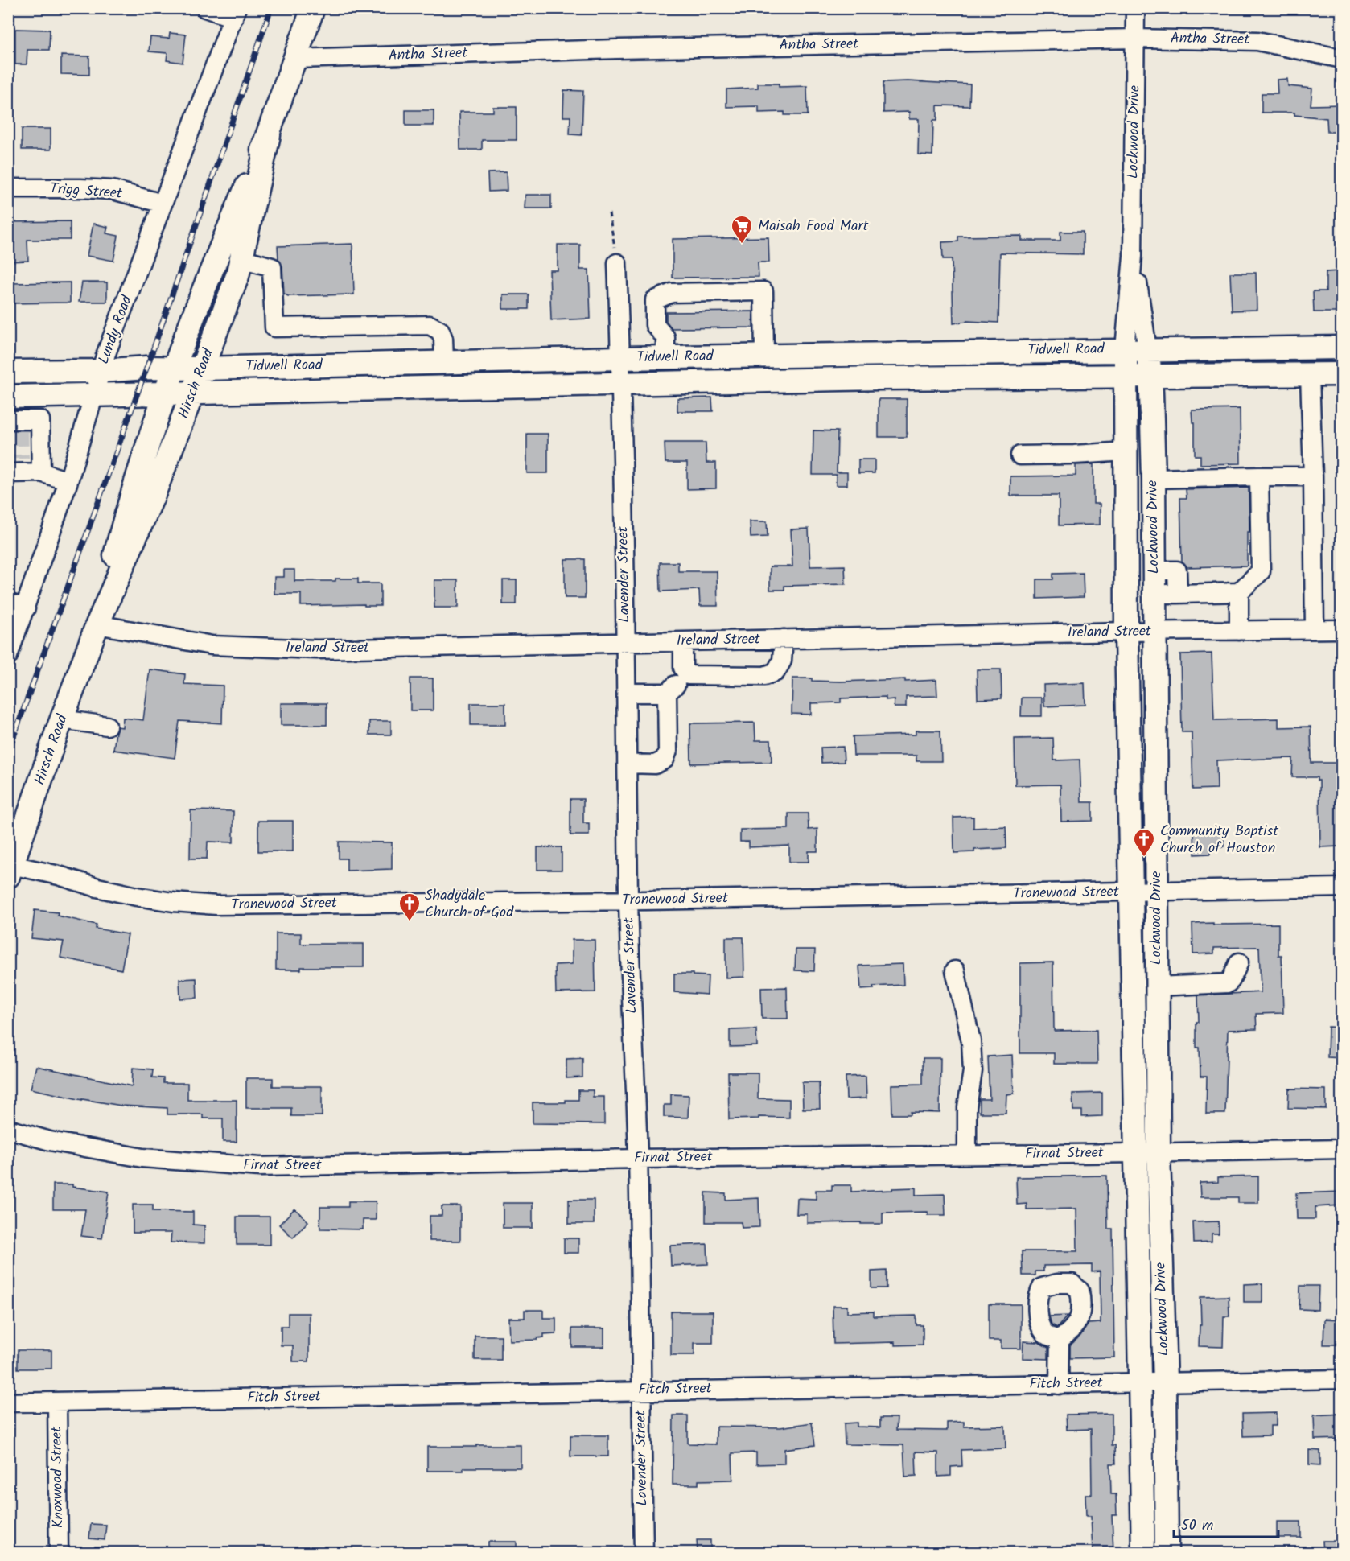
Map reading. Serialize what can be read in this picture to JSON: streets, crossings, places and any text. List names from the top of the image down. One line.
{"streets":{"main road":["Lockwood Drive","Tidwell Road","Hirsch Road"],"street":["Antha Street","Trigg Street","Lundy Road","Lavender Street","Ireland Street","Tronewood Street","Firnat Street","Fitch Street","Knoxwood Street"]},"crossings":[["Antha Street","Lockwood Drive"],["Antha Street","Hirsch Road"],["Lockwood Drive","Tidwell Road"],["Lockwood Drive","Ireland Street"],["Lockwood Drive","Tronewood Street"],["Lockwood Drive","Firnat Street"],["Lockwood Drive","Fitch Street"],["Trigg Street","Lundy Road"],["Lundy Road","Tidwell Road"],["Tidwell Road","Hirsch Road"],["Tidwell Road","Lavender Street"],["Hirsch Road","Ireland Street"],["Hirsch Road","Tronewood Street"],["Lavender Street","Ireland Street"],["Lavender Street","Tronewood Street"],["Lavender Street","Firnat Street"],["Lavender Street","Fitch Street"],["Fitch Street","Knoxwood Street"]],"places":{"supermarket":["Maisah Food Mart"],"church":["Community Baptist Church of Houston","Shadydale Church of God"]},"scale_bar":"50 m"}
